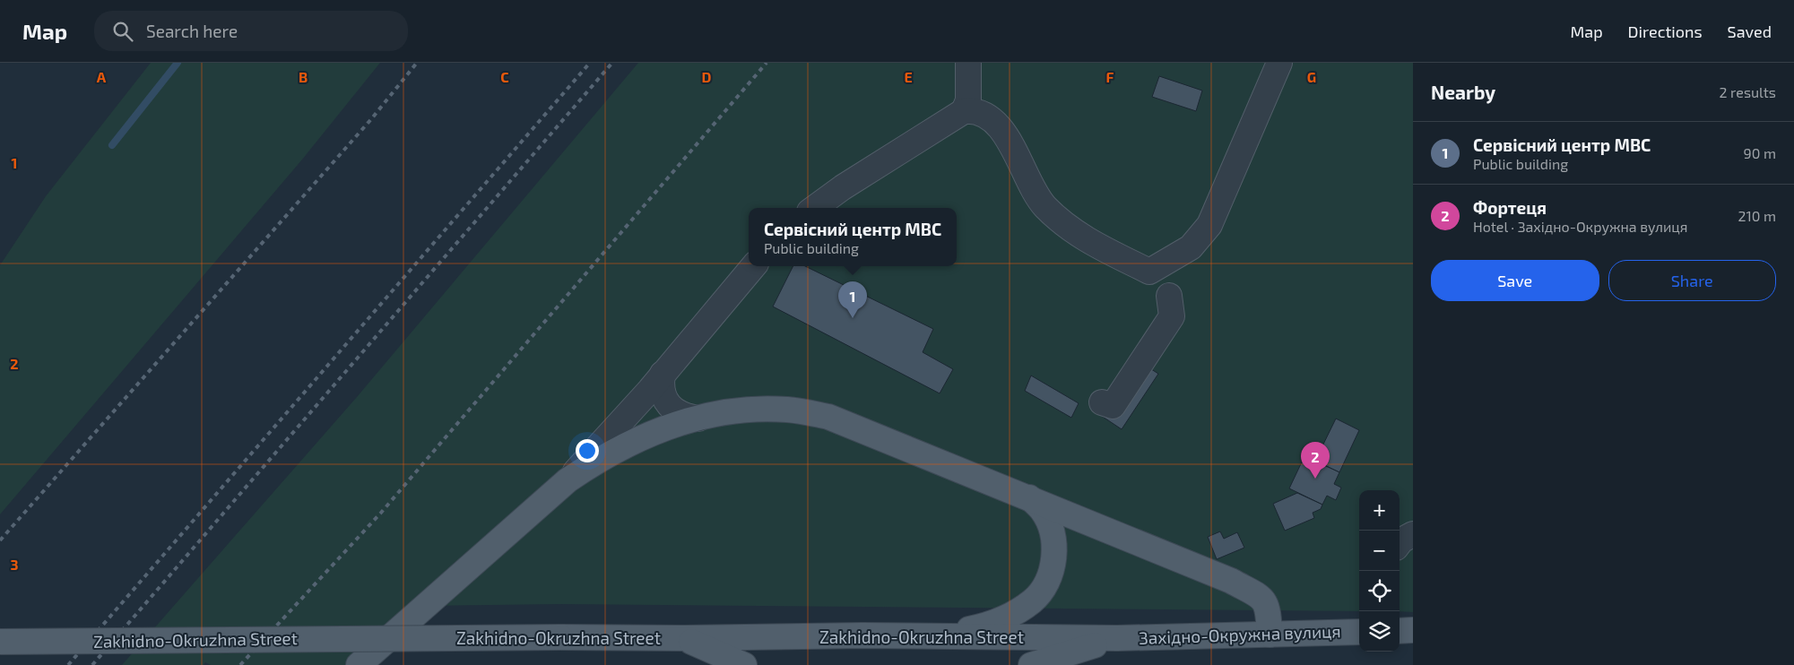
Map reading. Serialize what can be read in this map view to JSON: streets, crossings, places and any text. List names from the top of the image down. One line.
{"streets":{"main road":["Західно-Окружна вулиця","Zakhidno-Okruzhna Street"]},"crossings":[["Західно-Окружна вулиця","Zakhidno-Okruzhna Street"]],"page":{"header":"Map","search":"Search here","nav":["Map","Directions","Saved"],"heading":["Nearby","2 results"],"list":[{"mark":"1","name":"Сервісний центр МВС","note":"Public building","value":"90 m"},{"mark":"2","name":"Фортеця","note":"Hotel · Західно-Окружна вулиця","value":"210 m"}],"popup":["Сервісний центр МВС","Public building"],"buttons":["Save","Share"],"pins":["1","2"],"map_buttons":["+","−"]},"grid":{"columns":["A","B","C","D","E","F","G"],"rows":["1","2","3"]}}
